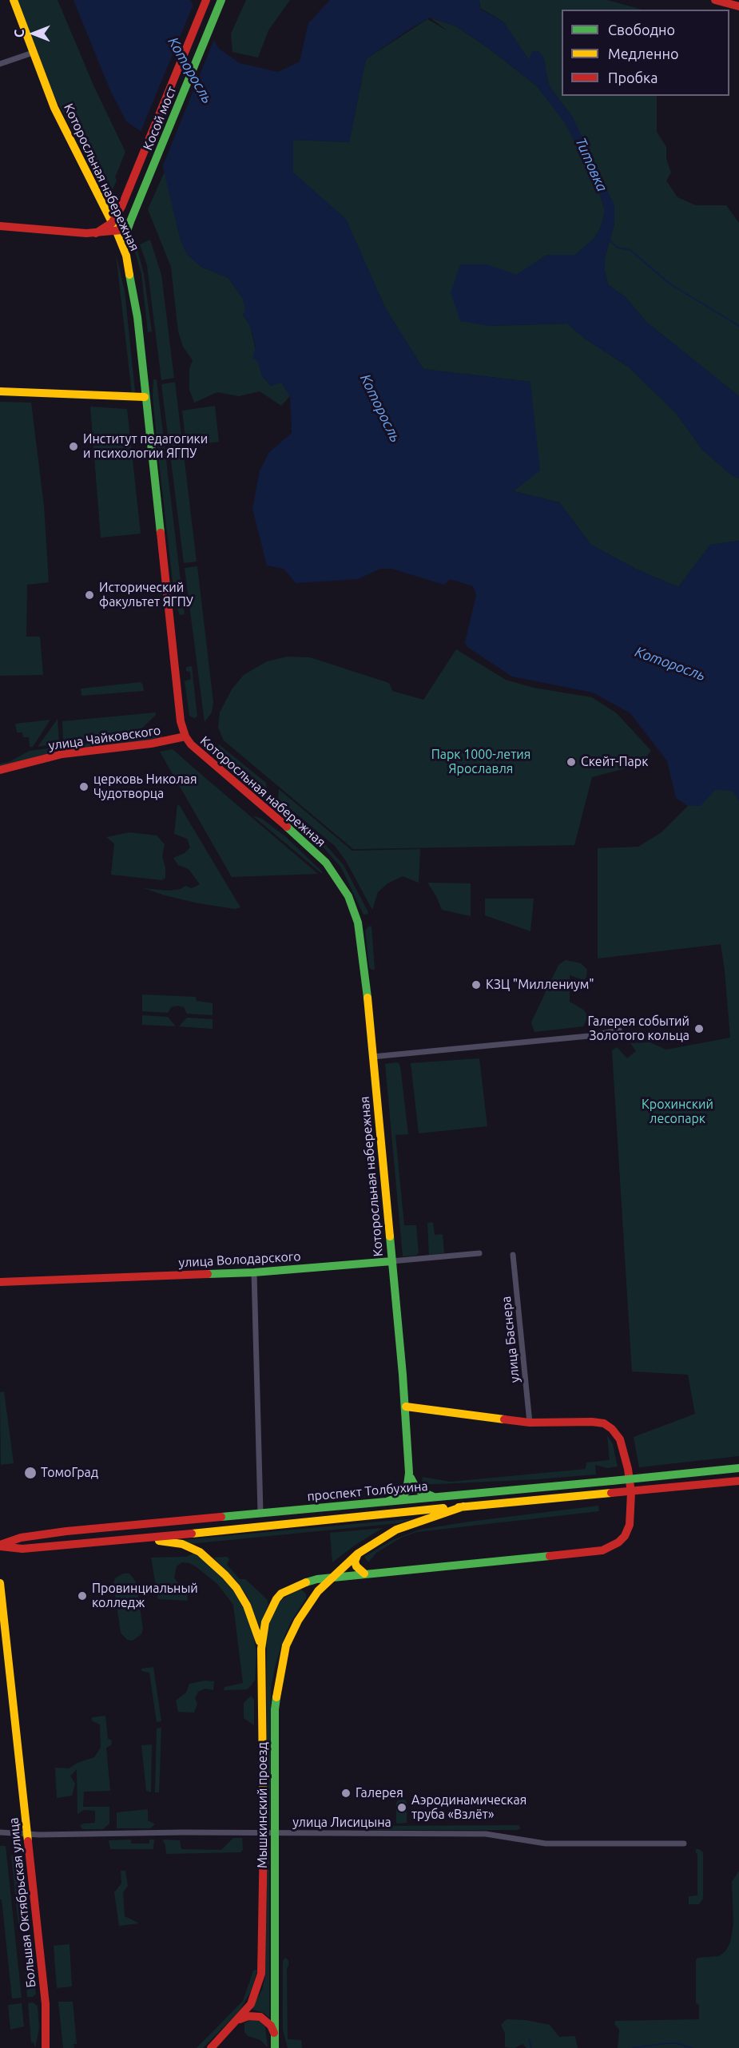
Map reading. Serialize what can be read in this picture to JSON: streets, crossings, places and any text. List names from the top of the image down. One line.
{"streets":{"main road":["Косой мост","Которосльная набережная","улица Чайковского","улица Володарского","проспект Толбухина","Мышкинский проезд","Большая Октябрьская улица"],"street":["улица Баснера","улица Лисицына"]},"crossings":[["Косой мост","Которосльная набережная"],["Которосльная набережная","улица Чайковского"],["Которосльная набережная","улица Володарского"],["проспект Толбухина","Мышкинский проезд"],["Мышкинский проезд","улица Лисицына"],["улица Лисицына","Большая Октябрьская улица"]],"water":["Которосль","Титовка"],"parks":["Парк 1000-летия Ярославля","Крохинский лесопарк"],"places":["Институт педагогики и психологии ЯГПУ","Исторический факультет ЯГПУ","Скейт-Парк","церковь Николая Чудотворца","КЗЦ \"Миллениум\"","Галерея событий Золотого кольца","ТомоГрад","Провинциальный колледж","Галерея","Аэродинамическая труба «Взлёт»"],"legend":["Свободно","Медленно","Пробка"],"north":"left"}
